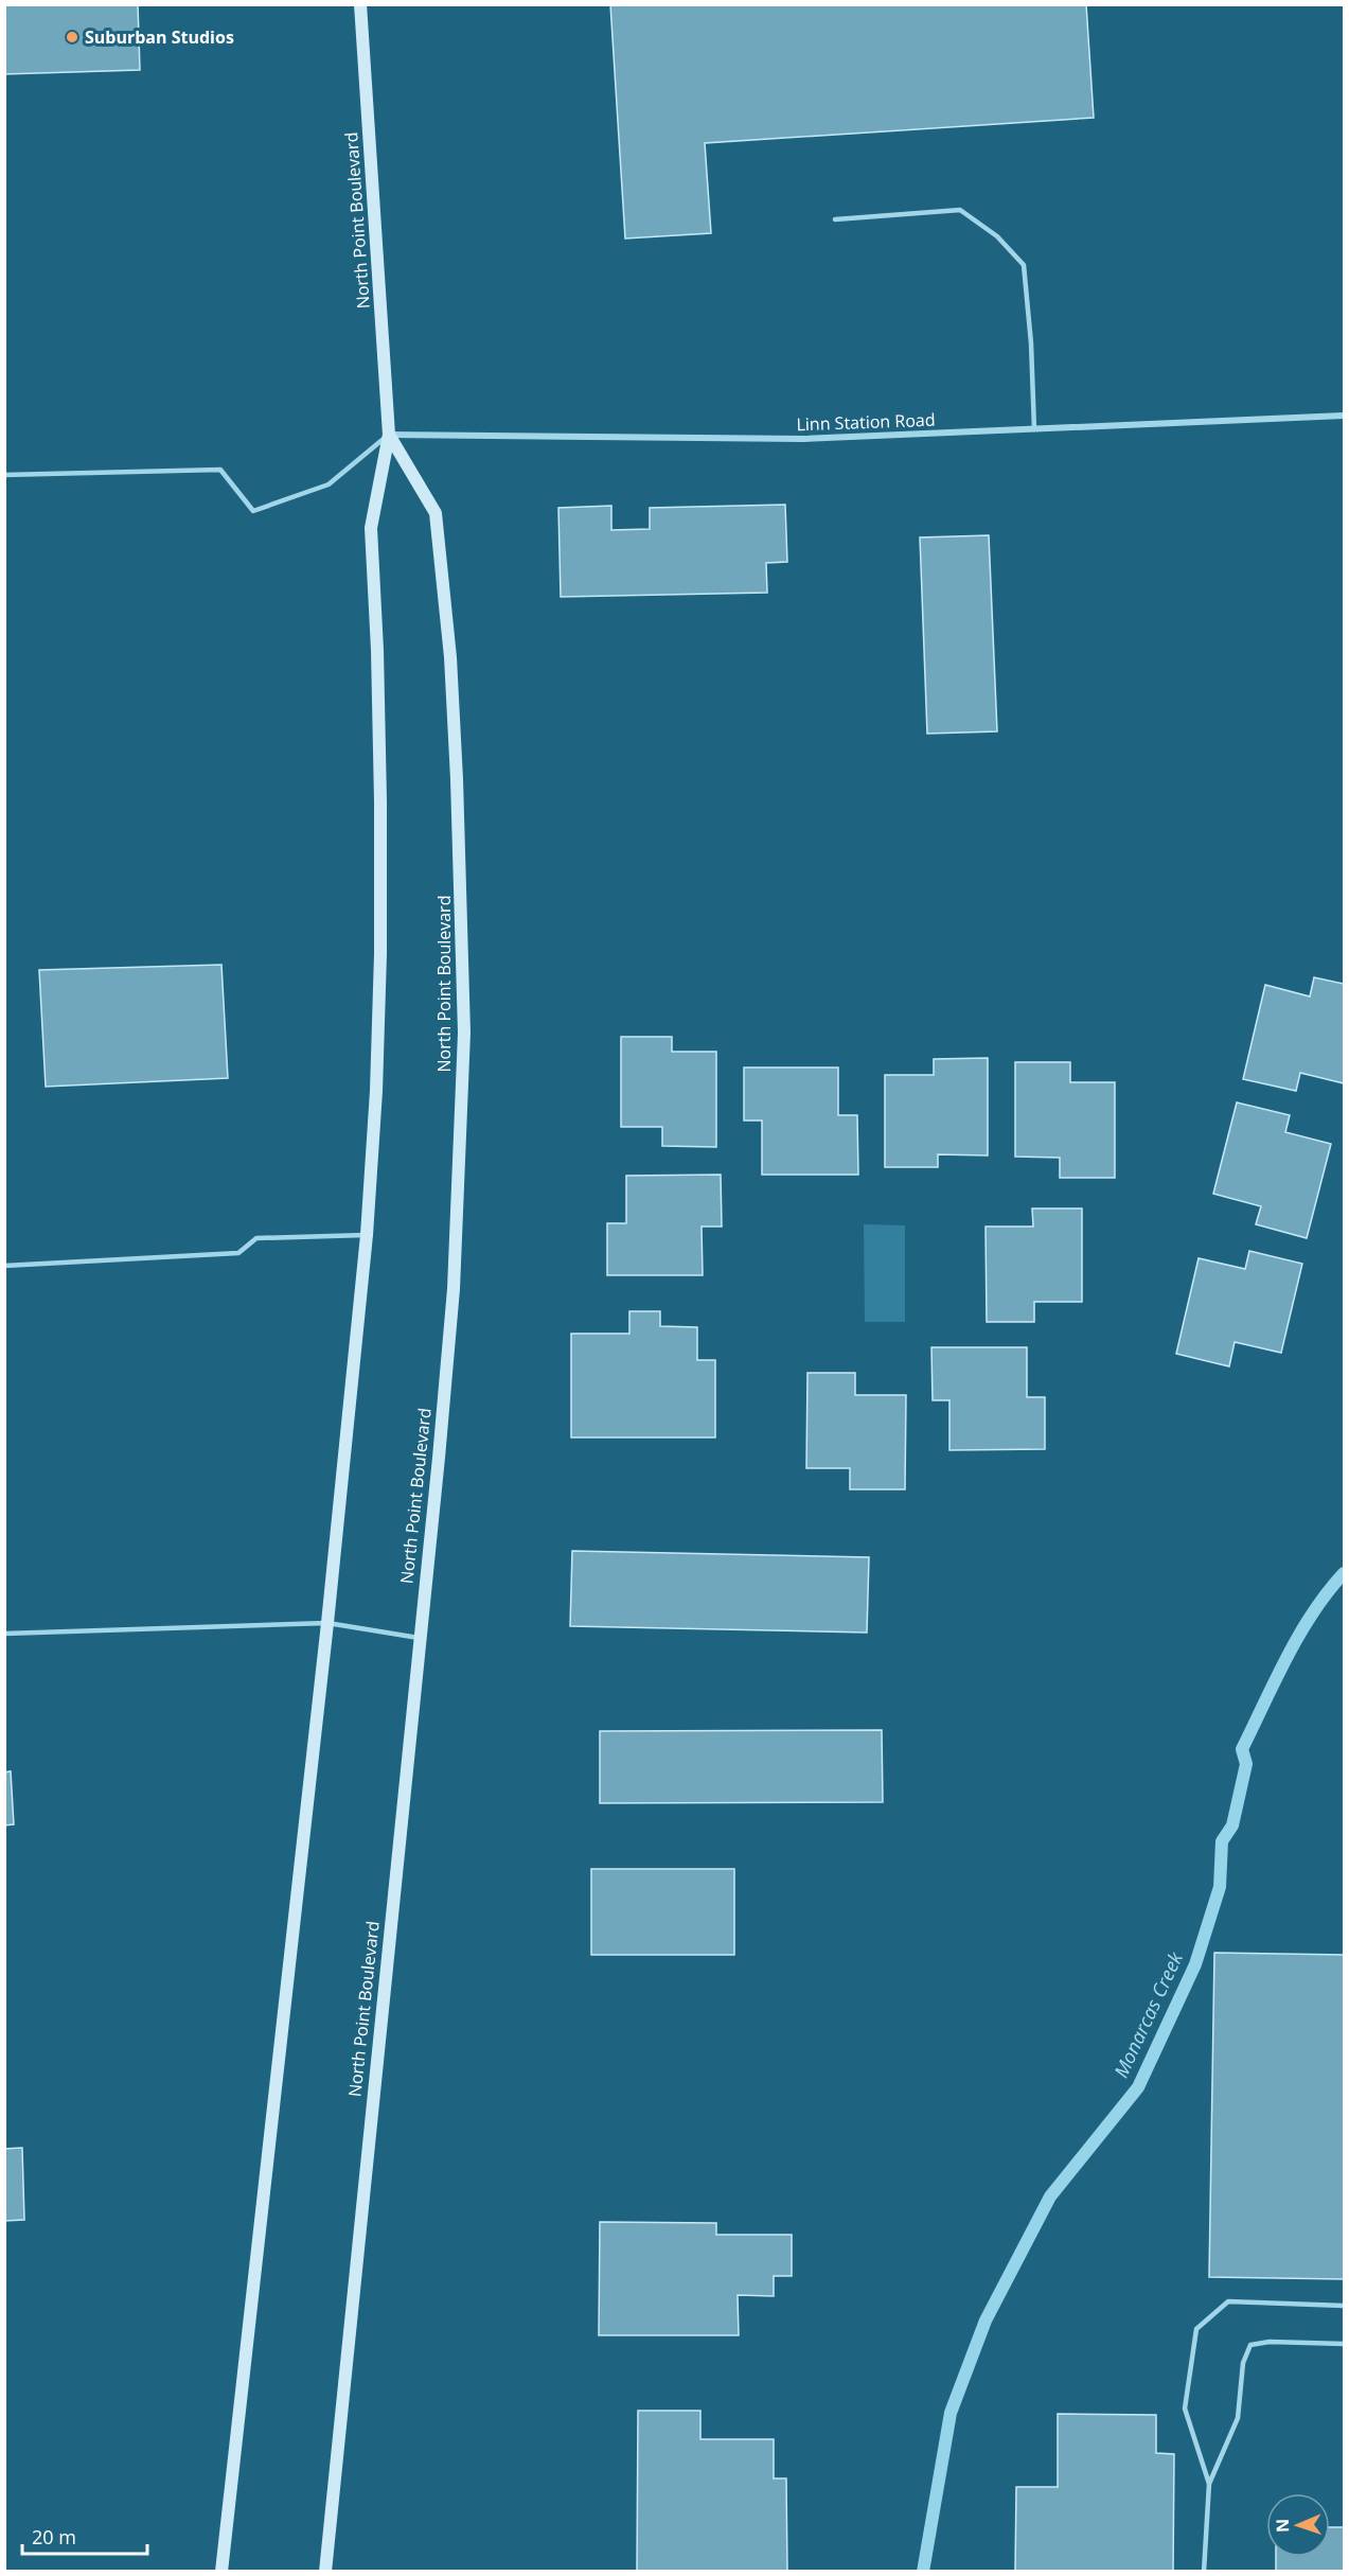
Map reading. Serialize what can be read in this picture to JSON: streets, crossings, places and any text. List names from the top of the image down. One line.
{"streets":{"main road":["North Point Boulevard"],"street":["Linn Station Road"]},"crossings":[["North Point Boulevard","Linn Station Road"]],"water":["Monarcas Creek"],"places":["Suburban Studios"],"scale_bar":"20 m","north":"left"}
